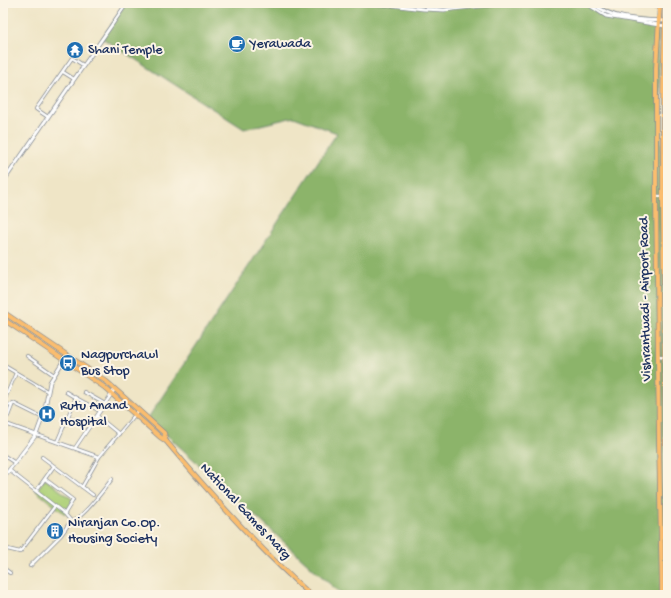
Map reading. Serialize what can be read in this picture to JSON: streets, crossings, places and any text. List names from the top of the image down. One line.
{"streets":{"main road":["Vishrantwadi - Airport Road","National Games Marg"]},"places":{"cafe":["Yerawada"],"temple":["Shani Temple"],"bus stop":["Nagpurchawl Bus Stop"],"hospital":["Rutu Anand Hospital"],"building":["Niranjan Co.Op. Housing Society"]}}
